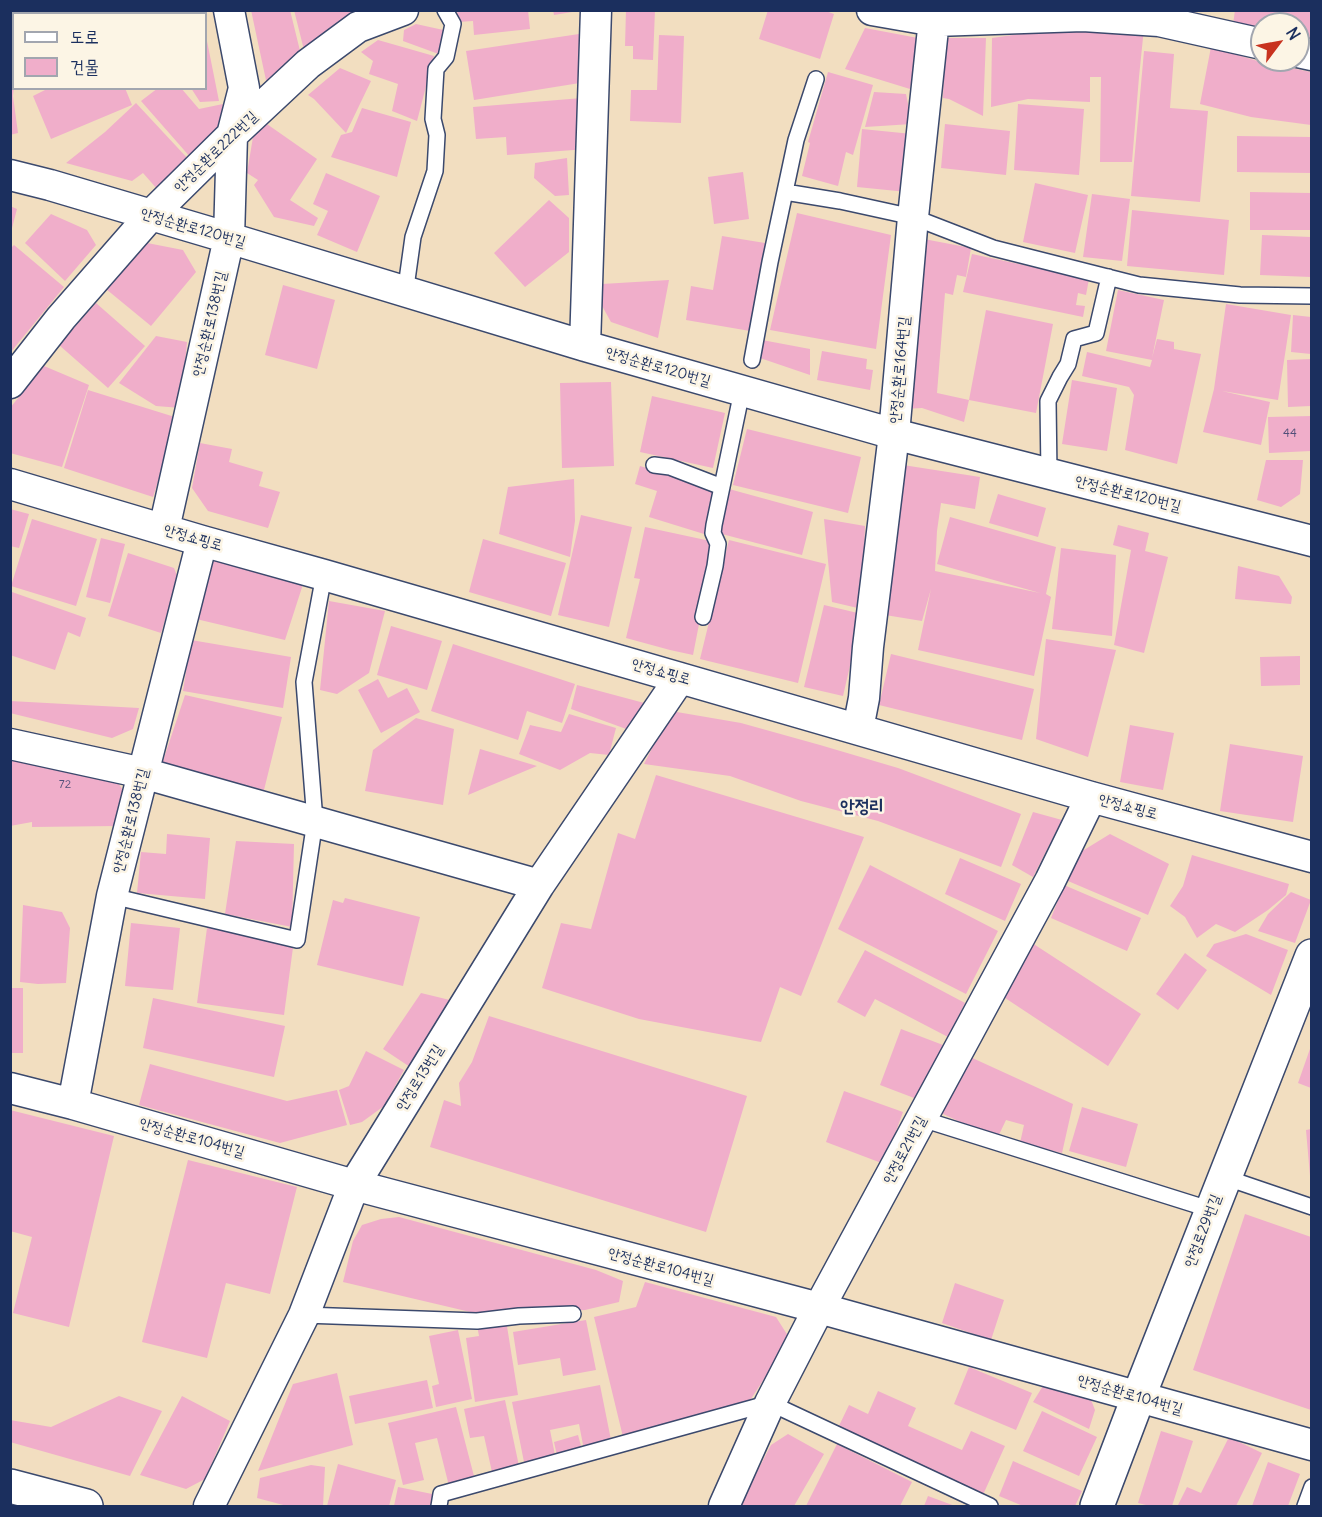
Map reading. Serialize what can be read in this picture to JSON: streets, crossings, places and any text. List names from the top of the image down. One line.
{"streets":{"street":["안정순환로222번길","안정순환로120번길","안정순환로138번길","안정순환로164번길","안정쇼핑로","안정로13번길","안정순환로104번길","안정로21번길","안정로29번길"]},"crossings":[["안정순환로222번길","안정순환로120번길"],["안정순환로222번길","안정순환로138번길"],["안정순환로120번길","안정순환로138번길"],["안정순환로120번길","안정순환로164번길"],["안정순환로138번길","안정쇼핑로"],["안정순환로138번길","안정순환로104번길"],["안정순환로164번길","안정쇼핑로"],["안정쇼핑로","안정로13번길"],["안정쇼핑로","안정로21번길"],["안정로13번길","안정순환로104번길"],["안정순환로104번길","안정로21번길"],["안정순환로104번길","안정로29번길"]],"districts":["안정리"],"house_numbers":["44","72"],"legend":["도로","건물"],"north":"top right"}
